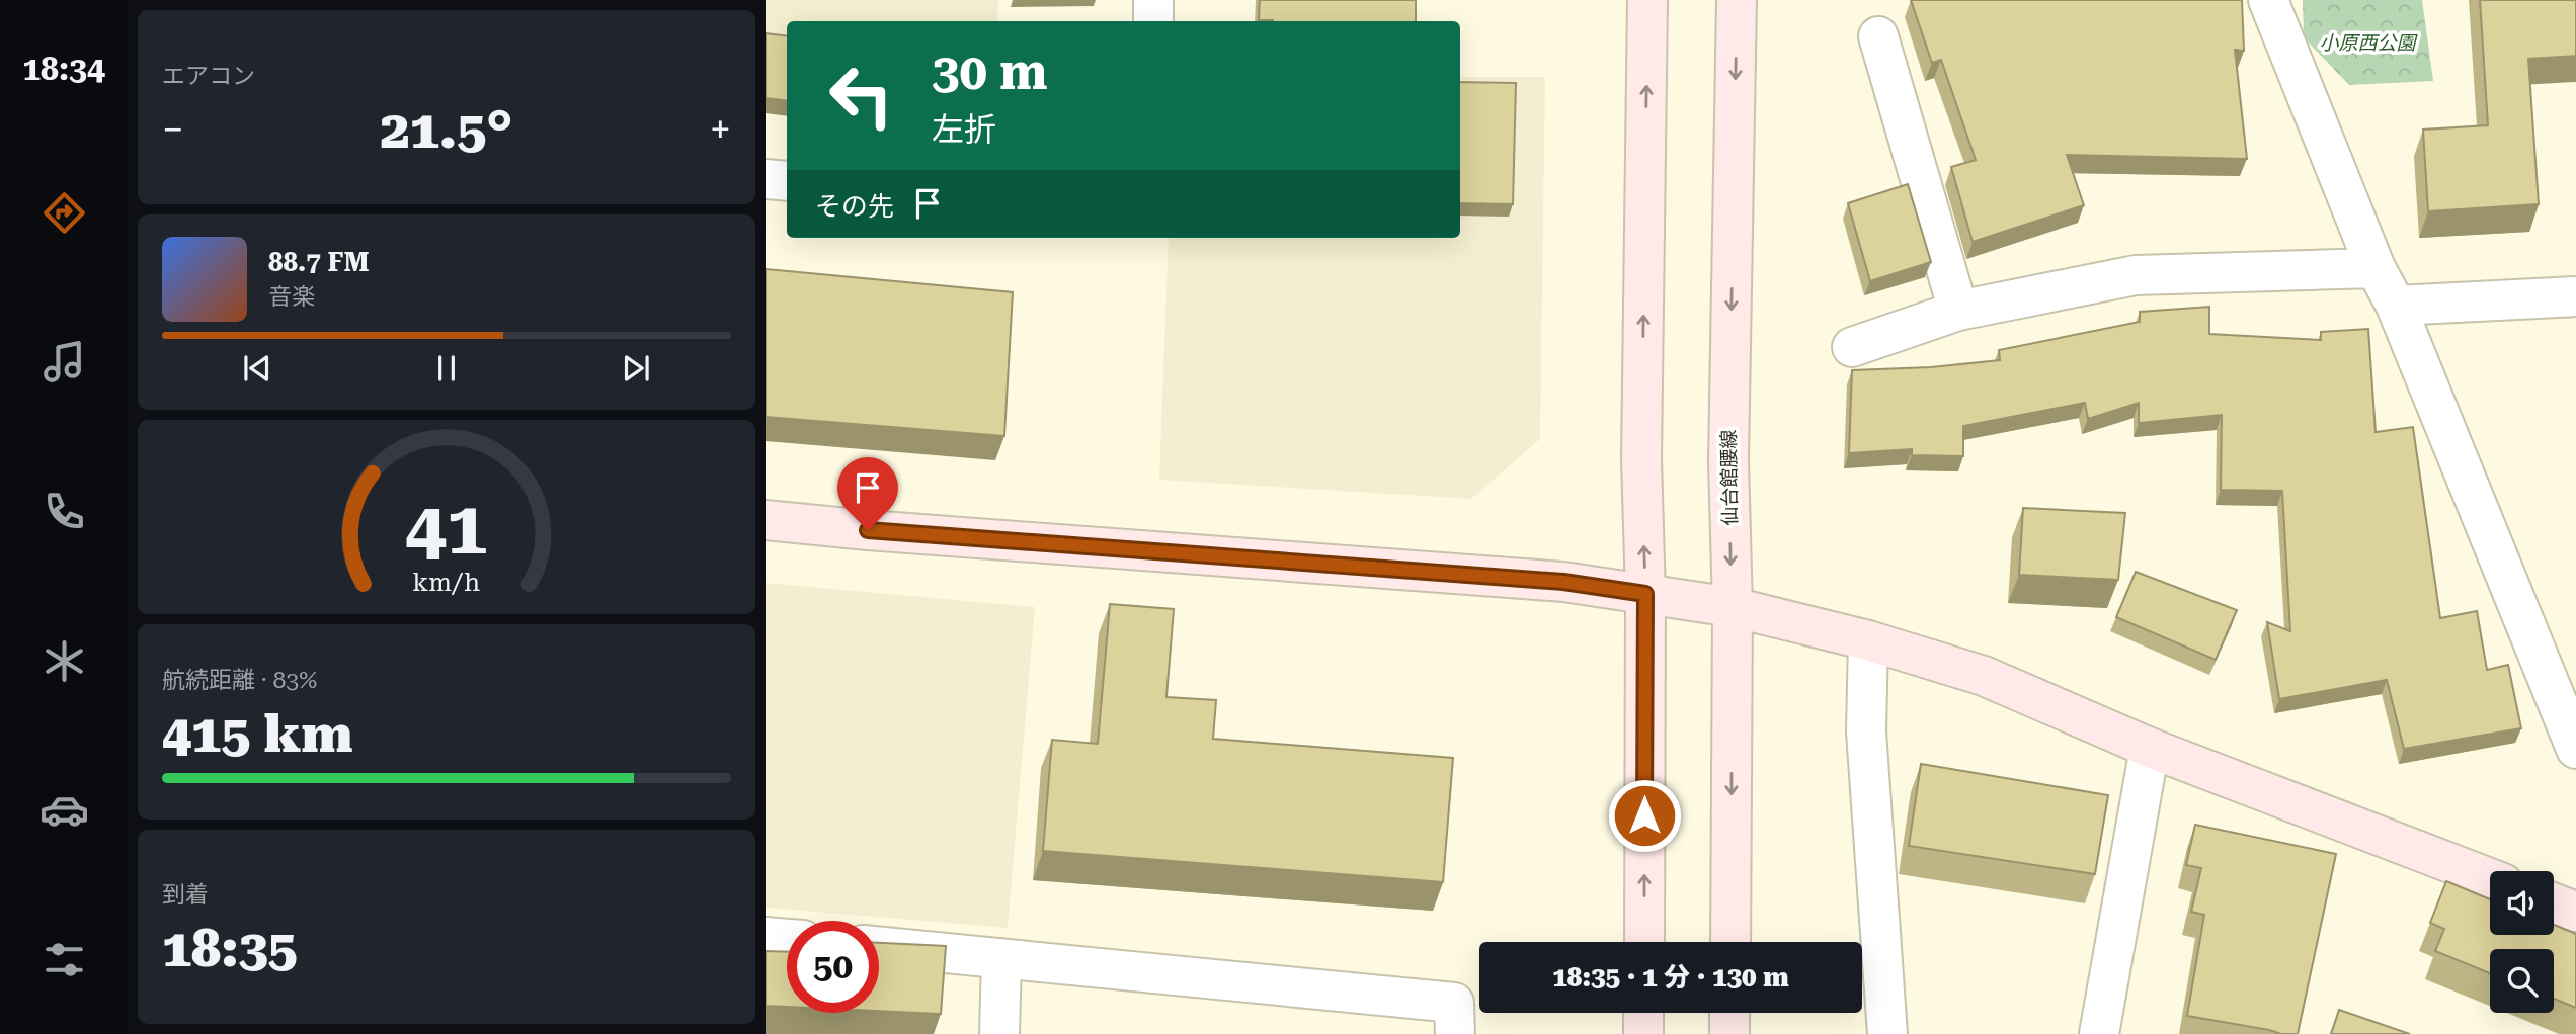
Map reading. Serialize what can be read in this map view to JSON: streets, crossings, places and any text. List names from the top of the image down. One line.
{"streets":{"main road":["仙台館腰線"]},"parks":["小原西公園"],"page":{"tabs":"18:34","tile":["エアコン",["航続距離 · 83%","415 km"],["到着","18:35"]],"turn":["30 m","左折"],"heat":["−","21.5°","+"],"then":"その先","song":["88.7 FM","音楽"],"limit":"50","trip":"18:35 · 1 分 · 130 m","gauge":["41","km/h"]}}
